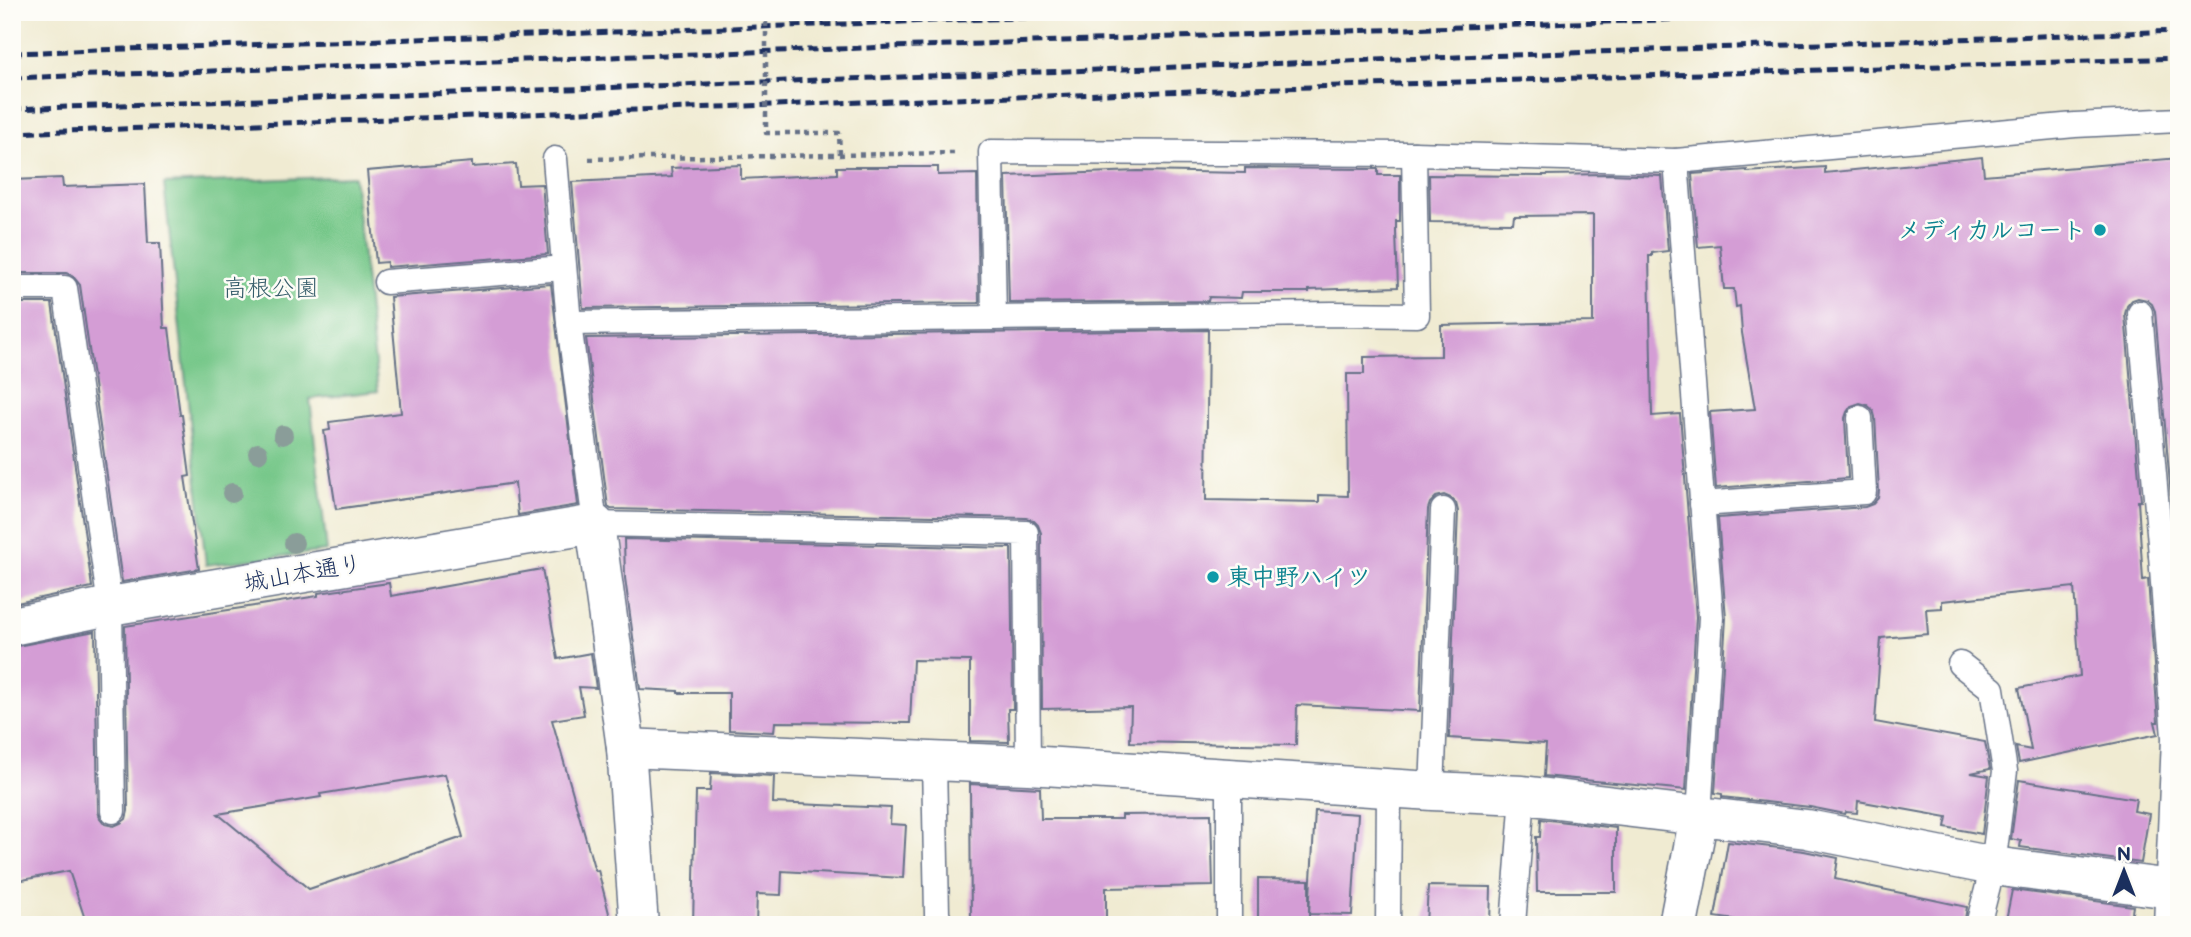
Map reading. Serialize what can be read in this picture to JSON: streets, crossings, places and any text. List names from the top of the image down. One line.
{"streets":{"street":["城山本通り"]},"parks":["高根公園"],"places":["メディカルコート","東中野ハイツ"],"north":"top"}
